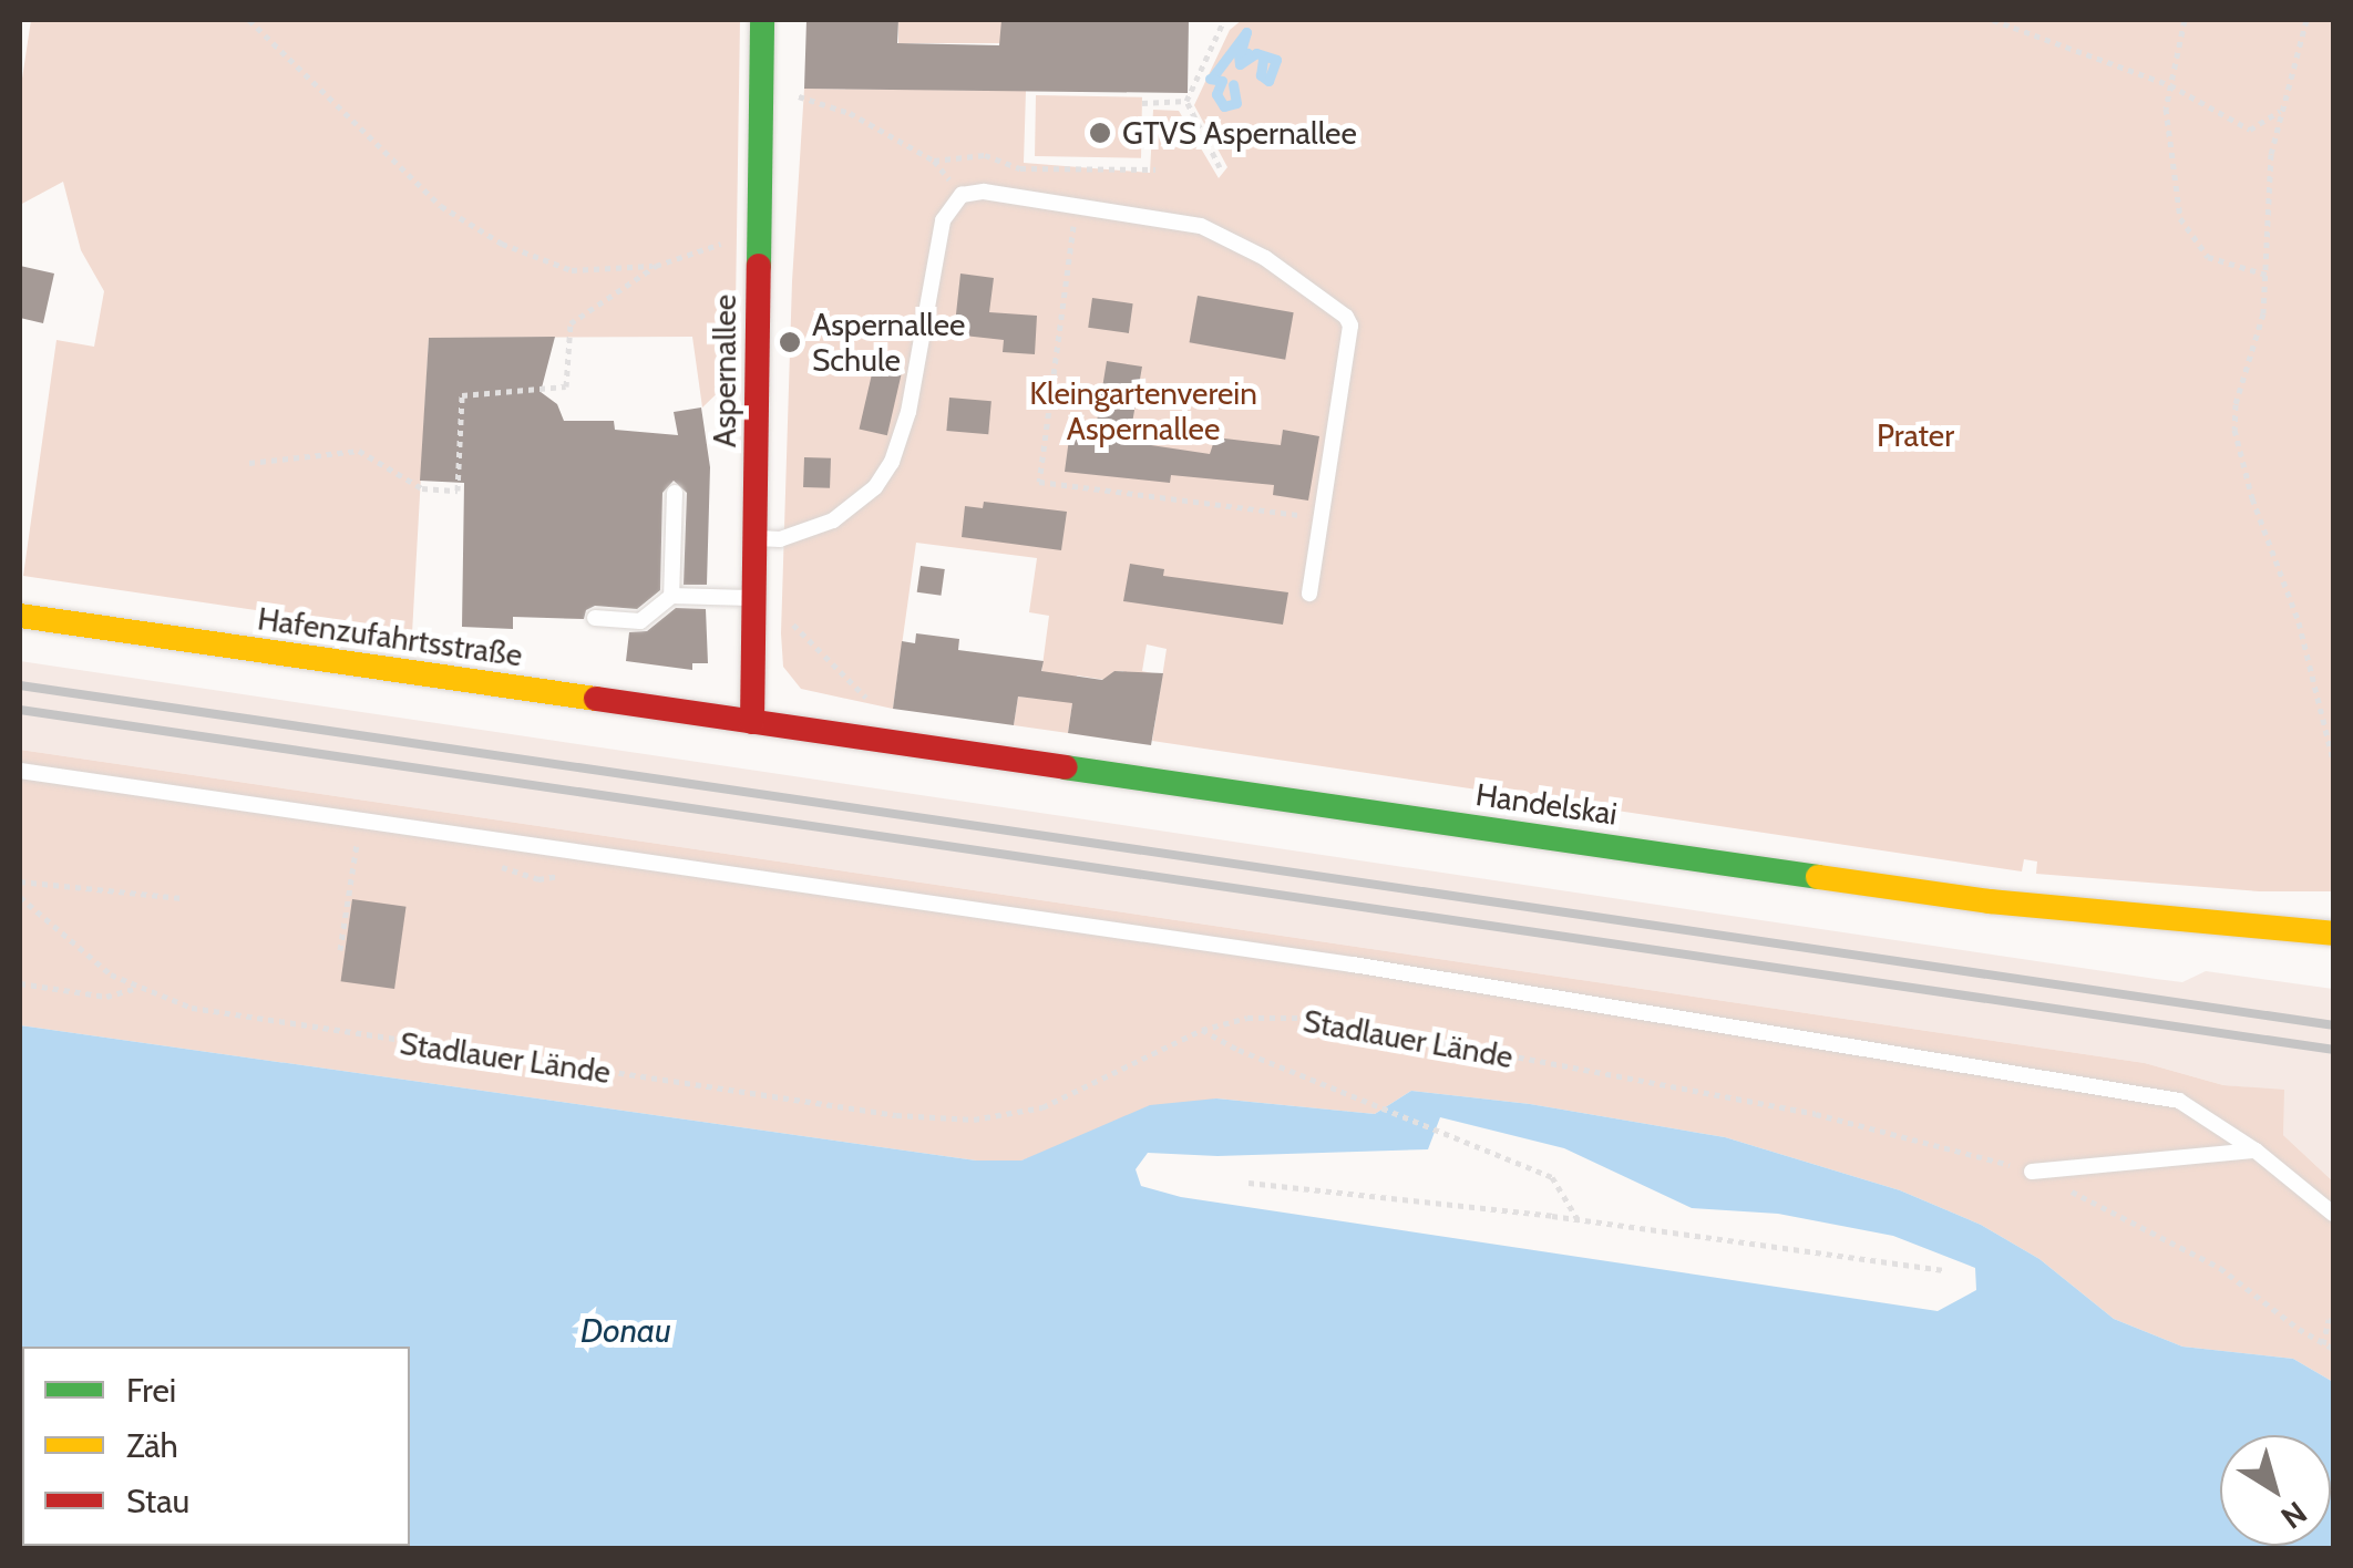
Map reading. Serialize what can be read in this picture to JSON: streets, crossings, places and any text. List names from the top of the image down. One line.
{"streets":{"main road":["Aspernallee","Hafenzufahrtsstraße","Handelskai"],"path":["Stadlauer Lände"]},"crossings":[["Aspernallee","Hafenzufahrtsstraße"],["Aspernallee","Handelskai"],["Hafenzufahrtsstraße","Handelskai"]],"water":["Donau"],"parks":["Kleingartenverein Aspernallee","Prater"],"places":["GTVS Aspernallee","Aspernallee Schule"],"legend":["Frei","Zäh","Stau"],"north":"bottom right"}
